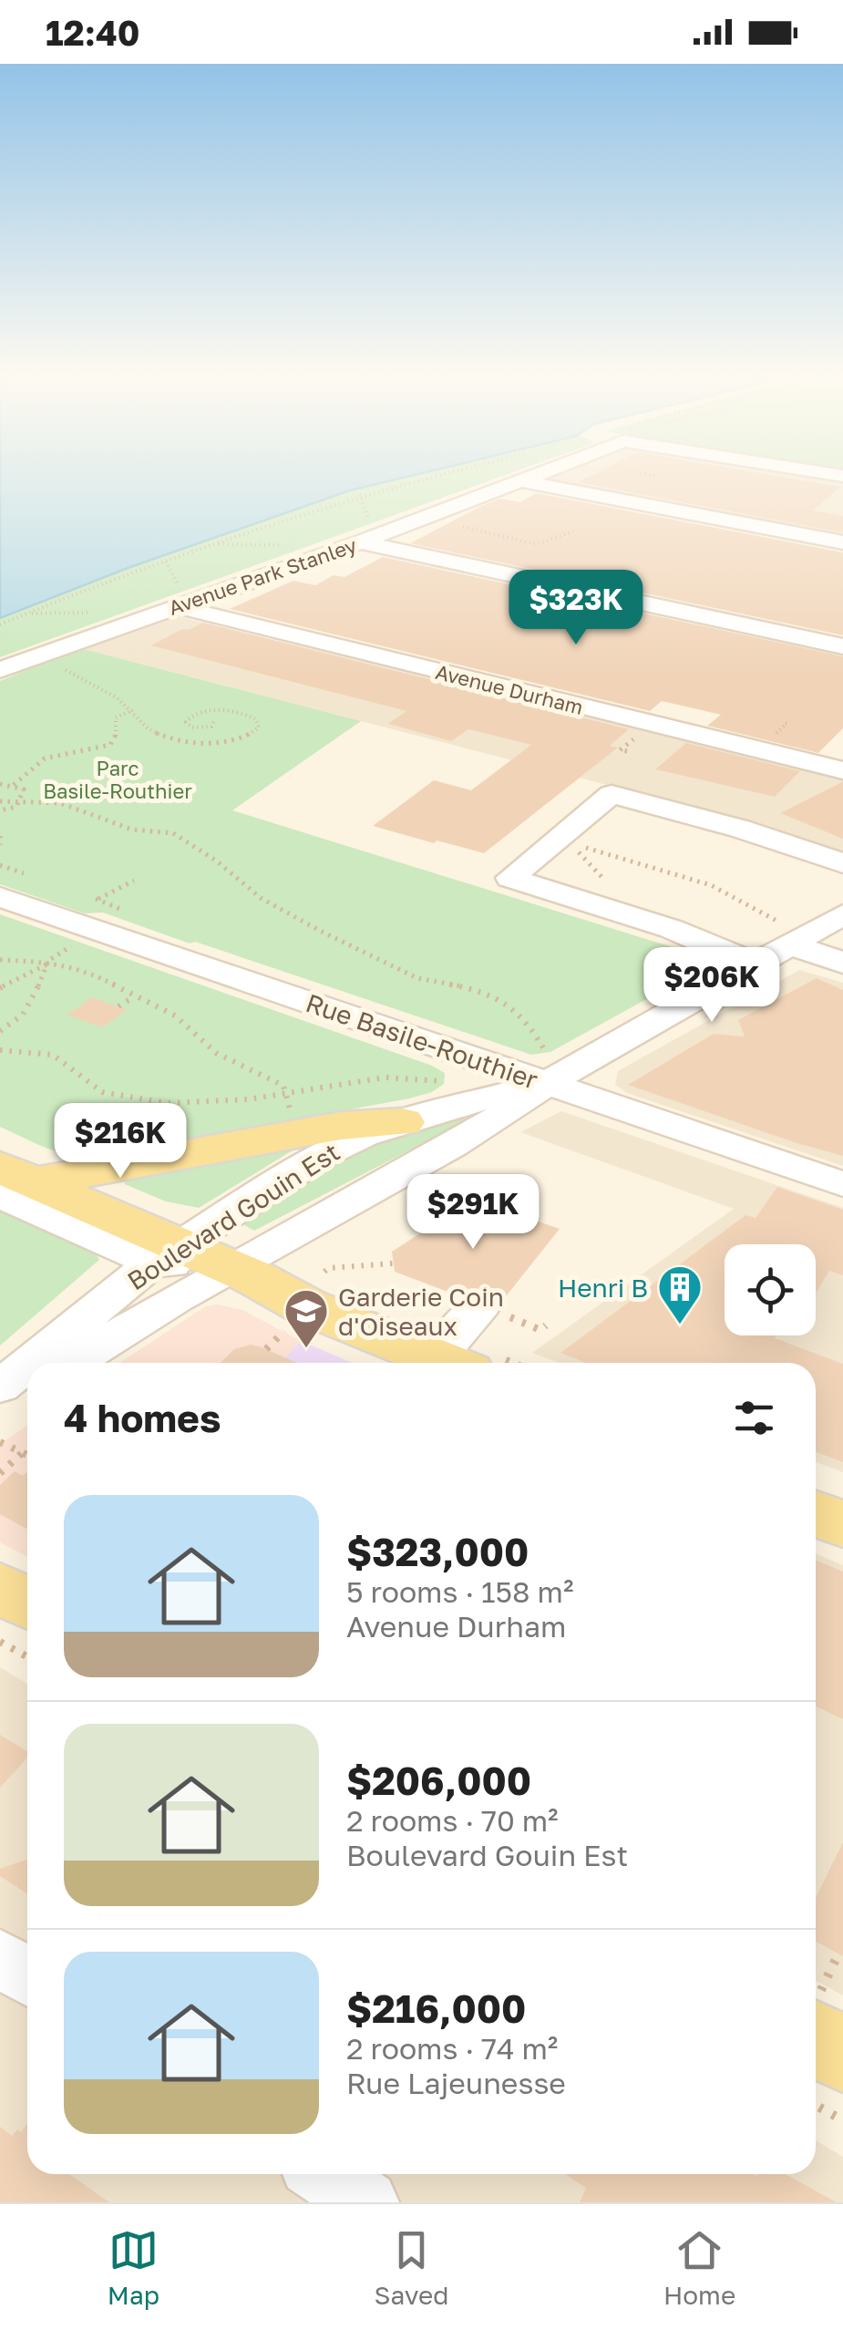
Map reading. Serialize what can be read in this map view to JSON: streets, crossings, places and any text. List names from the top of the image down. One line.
{"streets":{"street":["Avenue Park Stanley","Avenue Durham","Rue Basile-Routhier","Boulevard Gouin Est"]},"crossings":[["Avenue Park Stanley","Avenue Durham"],["Rue Basile-Routhier","Boulevard Gouin Est"]],"parks":["Parc Basile-Routhier"],"places":{"building":["Henri B"],"school or university":["Garderie Coin d'Oiseaux"]},"page":{"status":"12:40","price":["$323K","$206K","$216K","$291K"],"heading":"4 homes","list":[{"name":"$323,000","note":"5 rooms · 158 m² · Avenue Durham"},{"name":"$206,000","note":"2 rooms · 70 m² · Boulevard Gouin Est"},{"name":"$216,000","note":"2 rooms · 74 m² · Rue Lajeunesse"}],"tabs":["Map","Saved","Home"]}}
